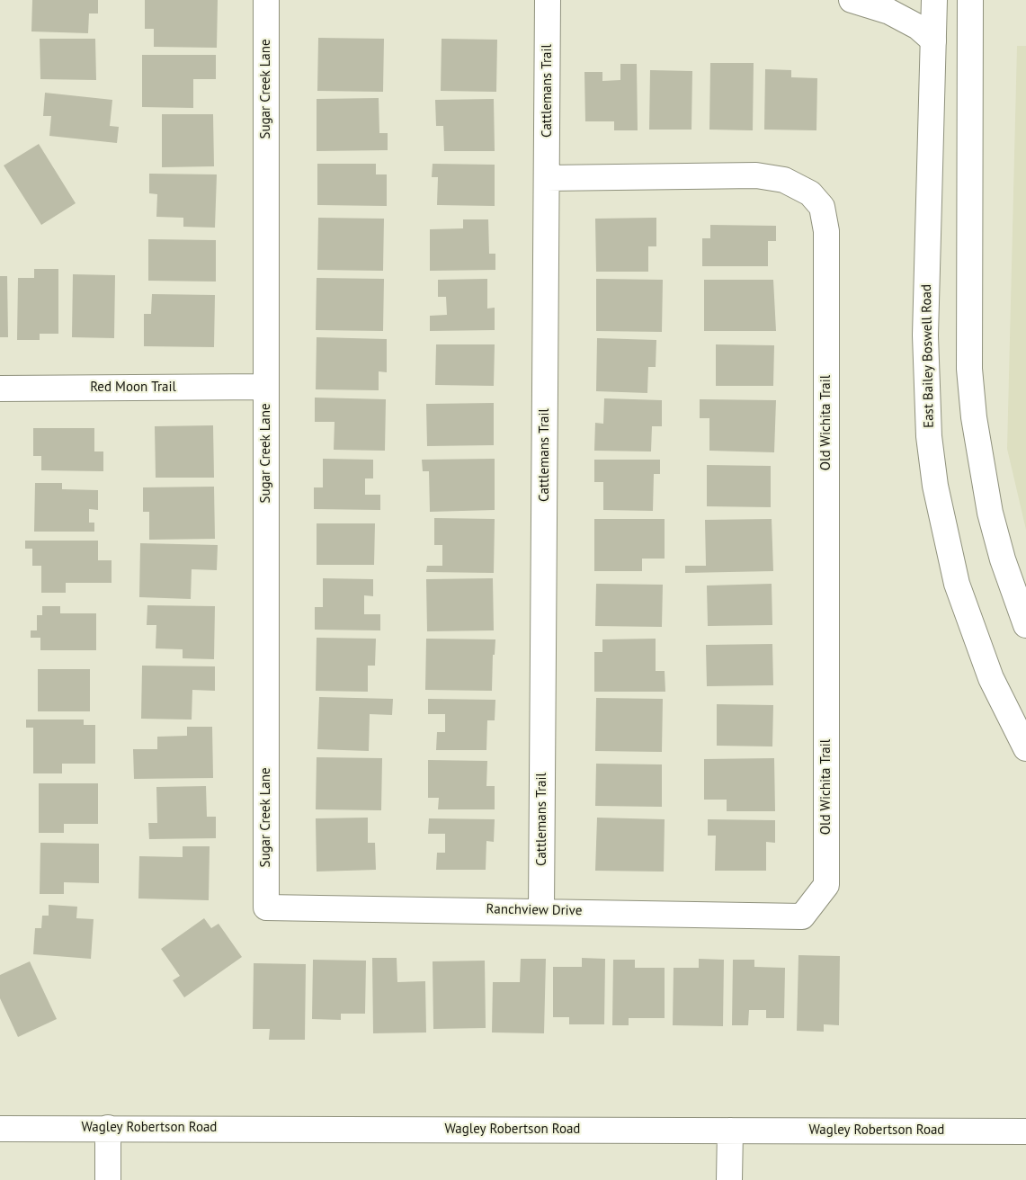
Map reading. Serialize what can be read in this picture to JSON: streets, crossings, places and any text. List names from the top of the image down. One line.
{"streets":{"street":["Sugar Creek Lane","Cattlemans Trail","East Bailey Boswell Road","Red Moon Trail","Old Wichita Trail","Ranchview Drive","Wagley Robertson Road"]},"crossings":[["Sugar Creek Lane","Red Moon Trail"],["Sugar Creek Lane","Ranchview Drive"],["Cattlemans Trail","Old Wichita Trail"],["Cattlemans Trail","Ranchview Drive"],["Old Wichita Trail","Ranchview Drive"]]}
